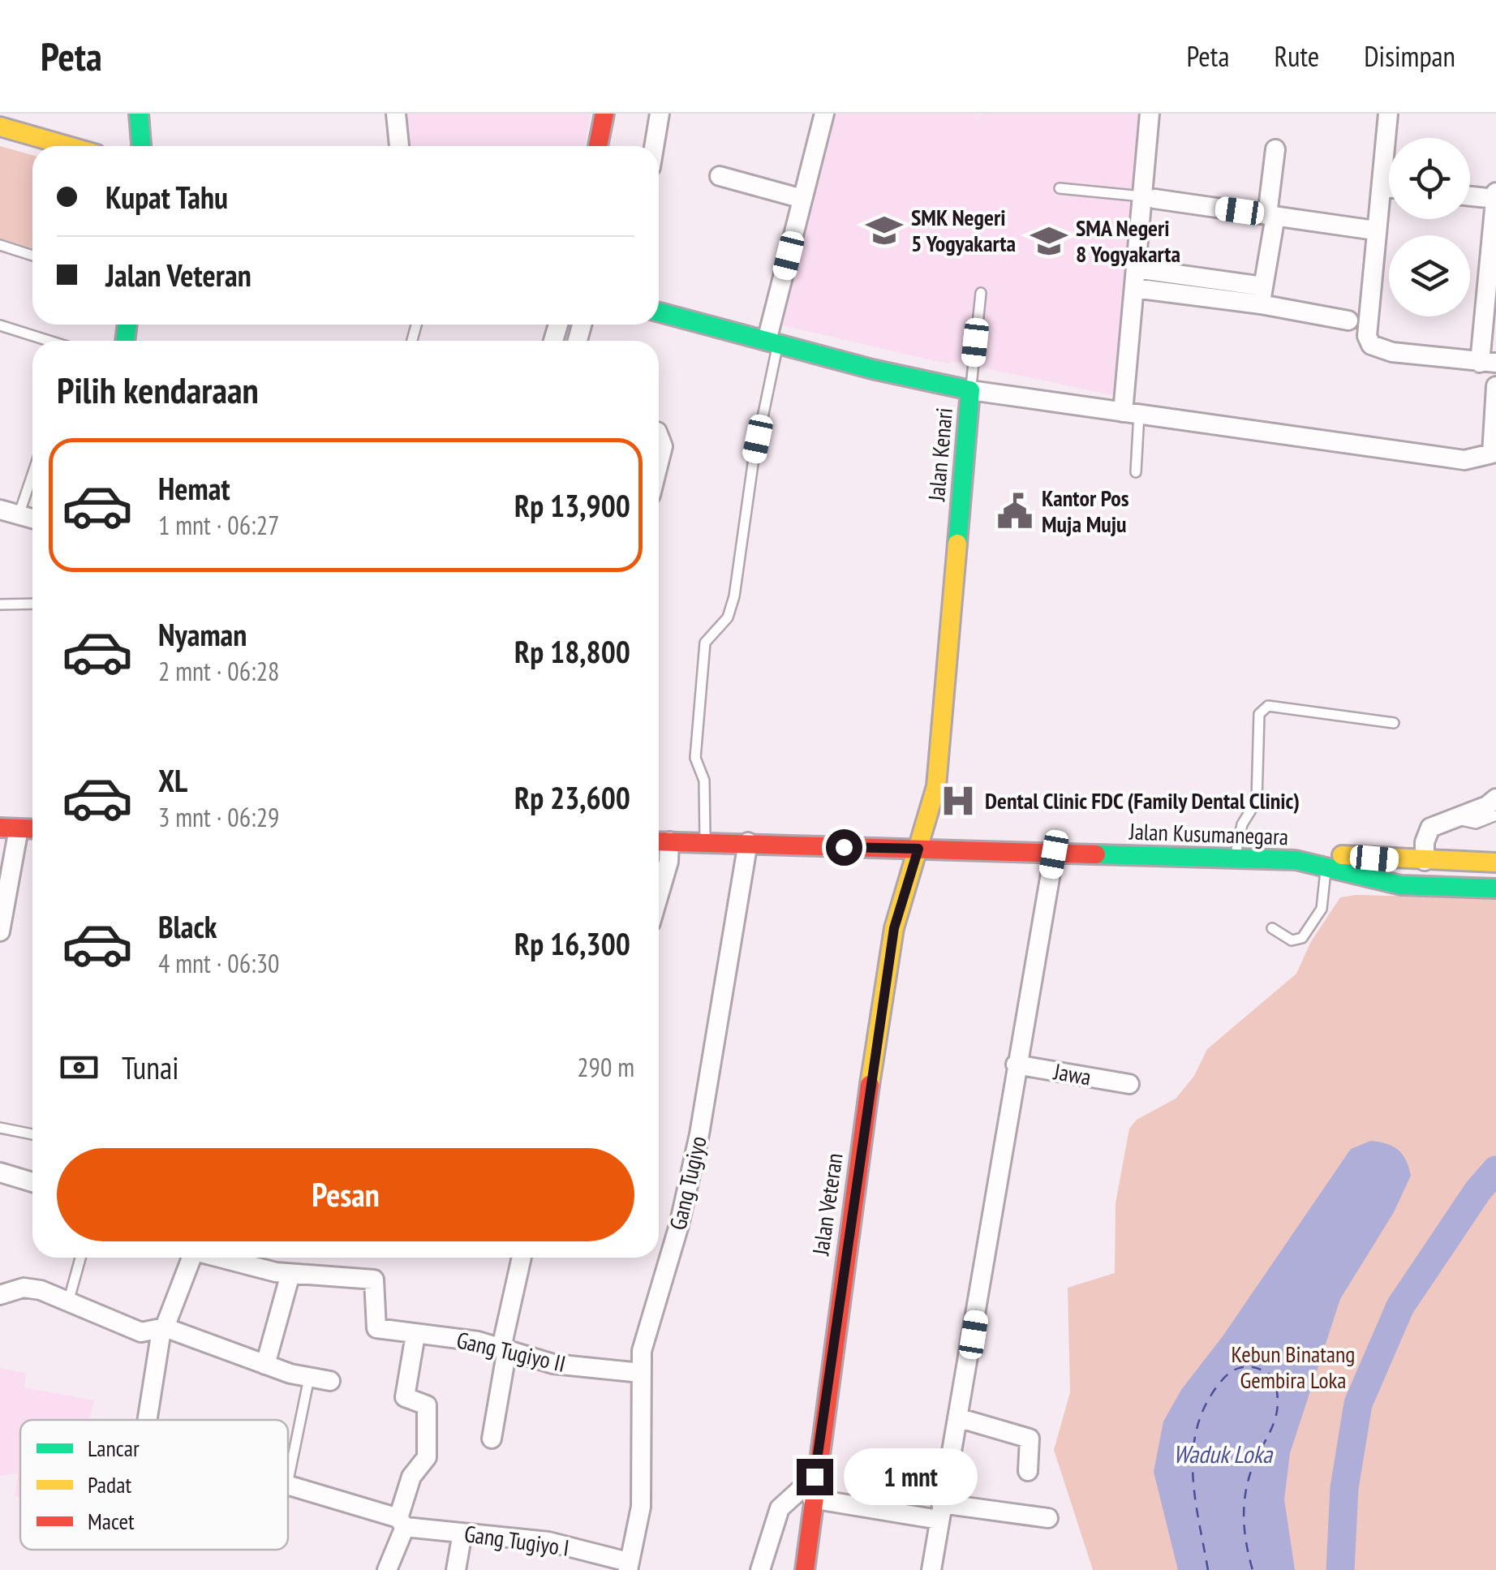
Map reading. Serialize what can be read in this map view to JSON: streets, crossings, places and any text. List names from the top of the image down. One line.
{"streets":{"main road":["Jalan Kenari","Jalan Kusumanegara","Jalan Veteran"],"street":["Jawa","Gang Tugiyo","Gang Tugiyo II","Gang Tugiyo I"]},"crossings":[["Jalan Kenari","Jalan Kusumanegara"],["Jalan Kenari","Jalan Veteran"],["Jalan Kusumanegara","Gang Tugiyo"],["Jalan Kusumanegara","Jalan Veteran"],["Gang Tugiyo","Gang Tugiyo II"],["Gang Tugiyo","Gang Tugiyo I"]],"water":["Waduk Loka"],"parks":["Kebun Binatang Gembira Loka"],"places":{"school or university":["SMK Negeri 5 Yogyakarta","SMA Negeri 8 Yogyakarta"],"public building":["Kantor Pos Muja Muju"],"hospital":["Dental Clinic FDC (Family Dental Clinic)"]},"legend":["Lancar","Padat","Macet"],"page":{"header":"Peta","nav":["Peta","Rute","Disimpan"],"banner":["Kupat Tahu","Jalan Veteran"],"heading":"Pilih kendaraan","list":[{"name":"Hemat","note":"1 mnt · 06:27","value":"Rp 13,900"},{"name":"Nyaman","note":"2 mnt · 06:28","value":"Rp 18,800"},{"name":"XL","note":"3 mnt · 06:29","value":"Rp 23,600"},{"name":"Black","note":"4 mnt · 06:30","value":"Rp 16,300"}],"pay":["Tunai","290 m"],"buttons":"Pesan","bubble":"1 mnt"}}
